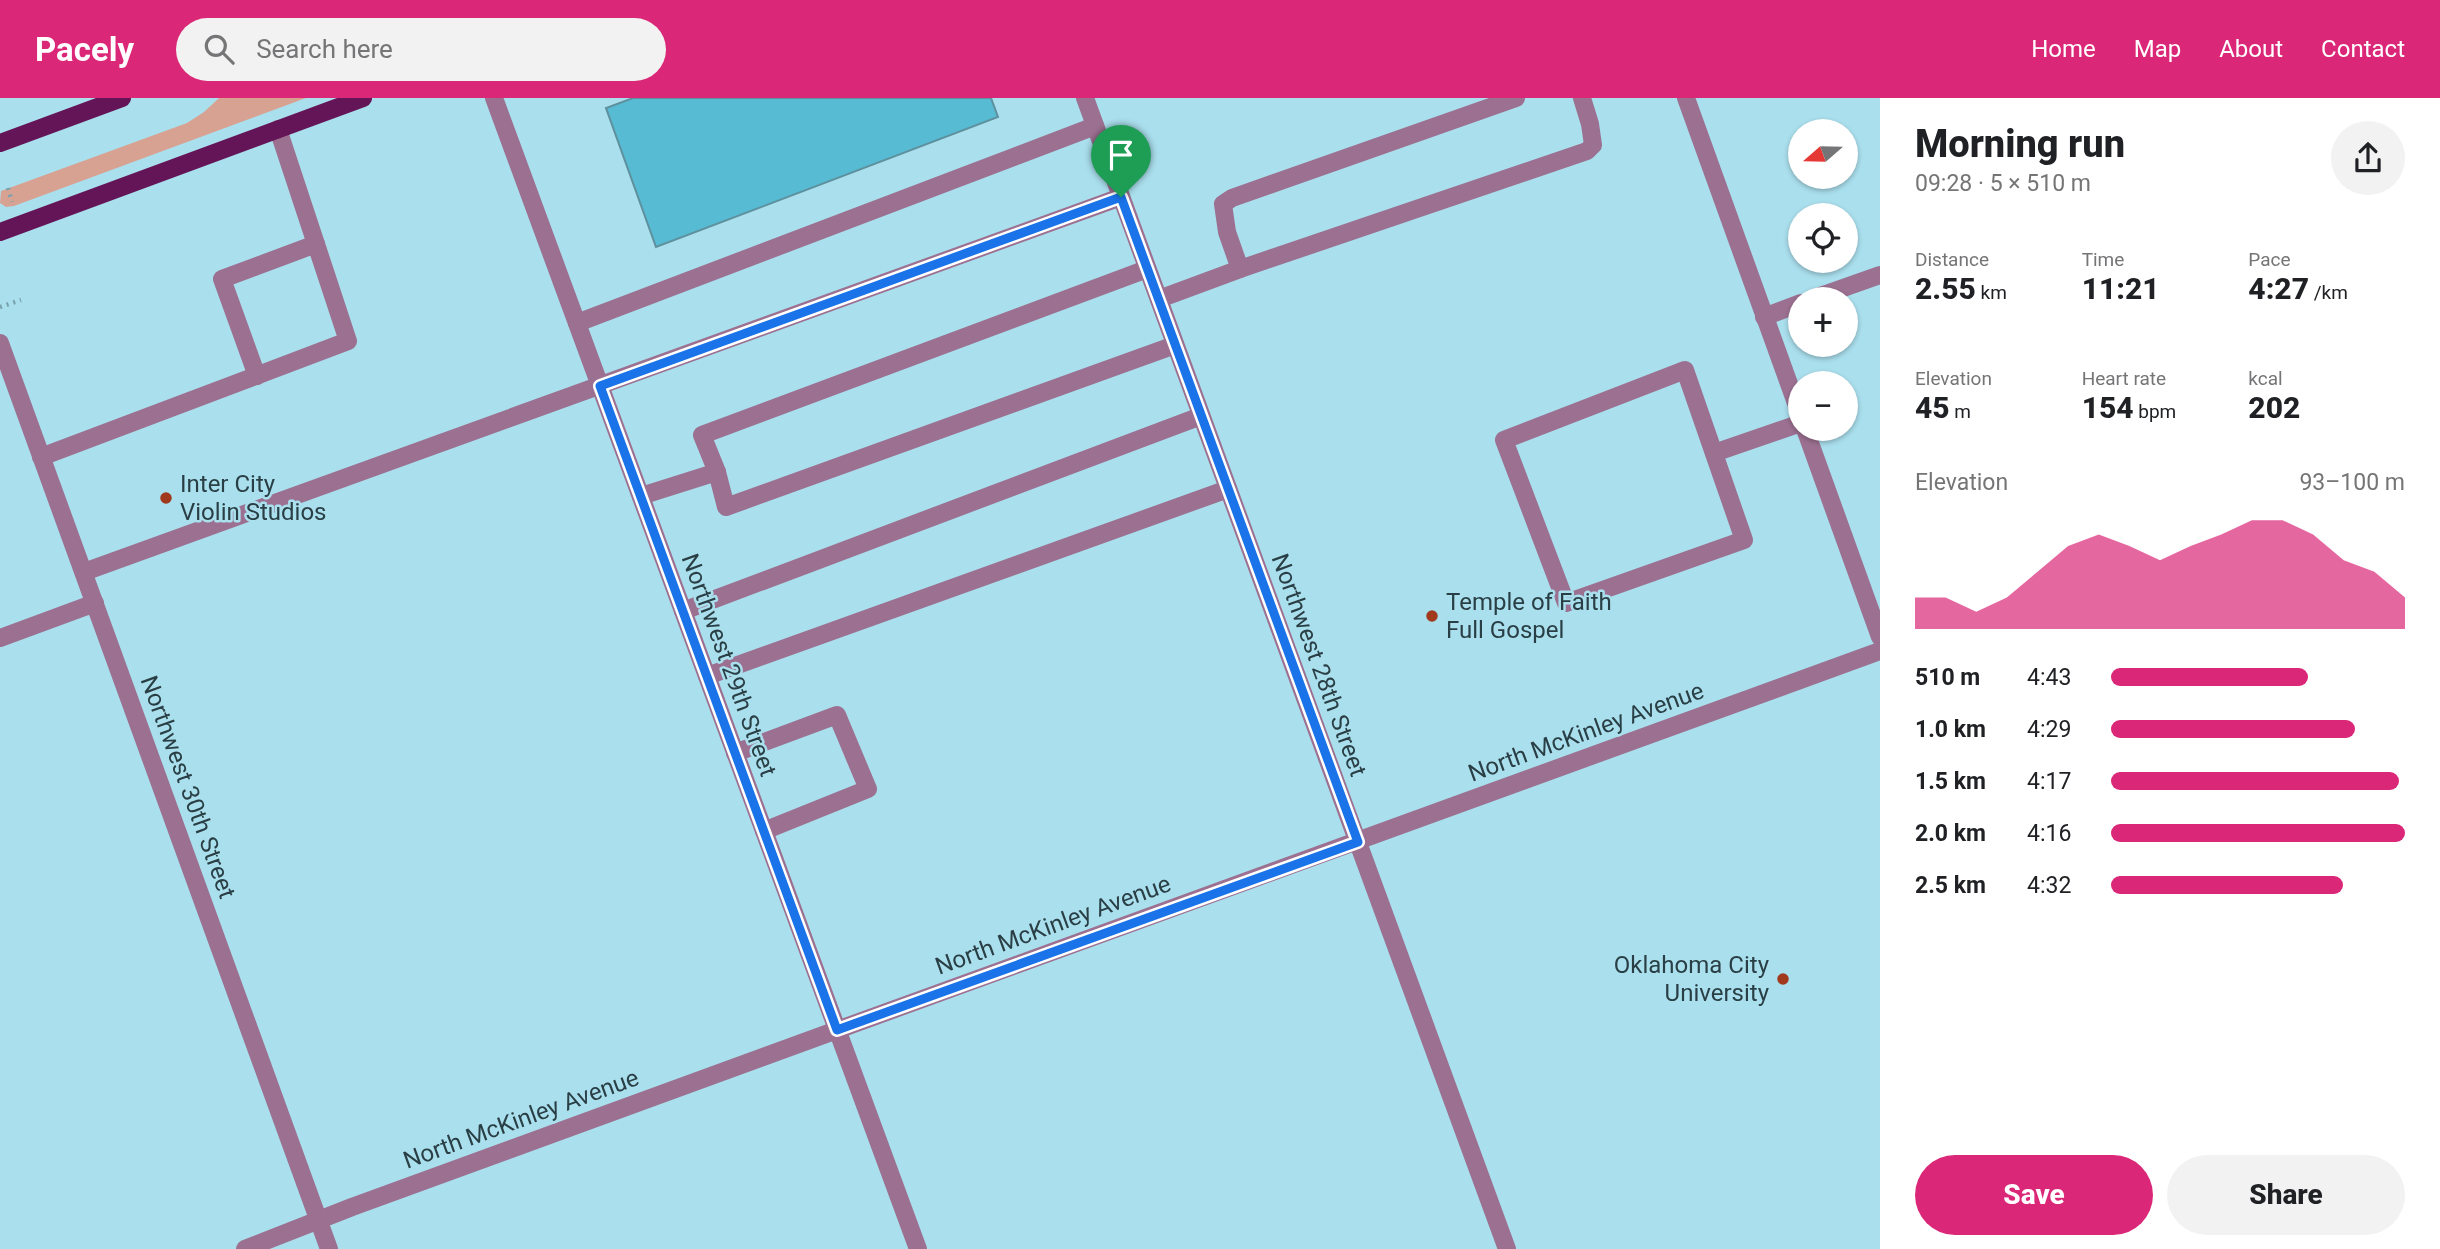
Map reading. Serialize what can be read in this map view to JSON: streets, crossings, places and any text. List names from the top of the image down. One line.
{"streets":{"street":["Northwest 29th Street","Northwest 28th Street","North McKinley Avenue","Northwest 30th Street"]},"crossings":[["Northwest 29th Street","North McKinley Avenue"],["Northwest 28th Street","North McKinley Avenue"],["North McKinley Avenue","Northwest 30th Street"]],"places":["Inter City Violin Studios","Temple of Faith Full Gospel","Oklahoma City University"],"north":"left","page":{"header":"Pacely","search":"Search here","nav":["Home","Map","About","Contact"],"heading":["Morning run","09:28 · 5 × 510 m"],"map_buttons":["+","−"],"stats":[["Distance","2.55 km"],["Time","11:21"],["Pace","4:27 /km"],["Elevation","45 m"],["Heart rate","154 bpm"],["kcal","202"]],"chart":["Elevation","93–100 m"],"list":[{"name":"510 m","note":"4:43"},{"name":"1.0 km","note":"4:29"},{"name":"1.5 km","note":"4:17"},{"name":"2.0 km","note":"4:16"},{"name":"2.5 km","note":"4:32"}],"buttons":["Save","Share"]}}
